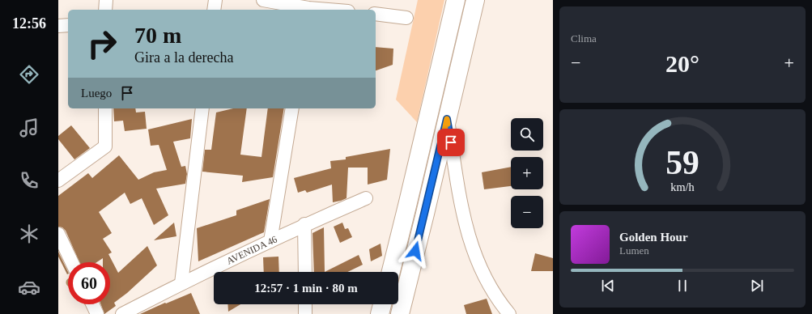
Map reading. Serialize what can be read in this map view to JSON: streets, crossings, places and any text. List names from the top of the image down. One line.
{"streets":{"street":["AVENIDA 46"]},"page":{"tabs":"12:56","tile":"Clima","turn":["70 m","Gira a la derecha"],"heat":["−","20°","+"],"then":"Luego","map_buttons":["+","−"],"song":["Golden Hour","Lumen"],"limit":"60","trip":"12:57 · 1 min · 80 m","gauge":["59","km/h"]}}
